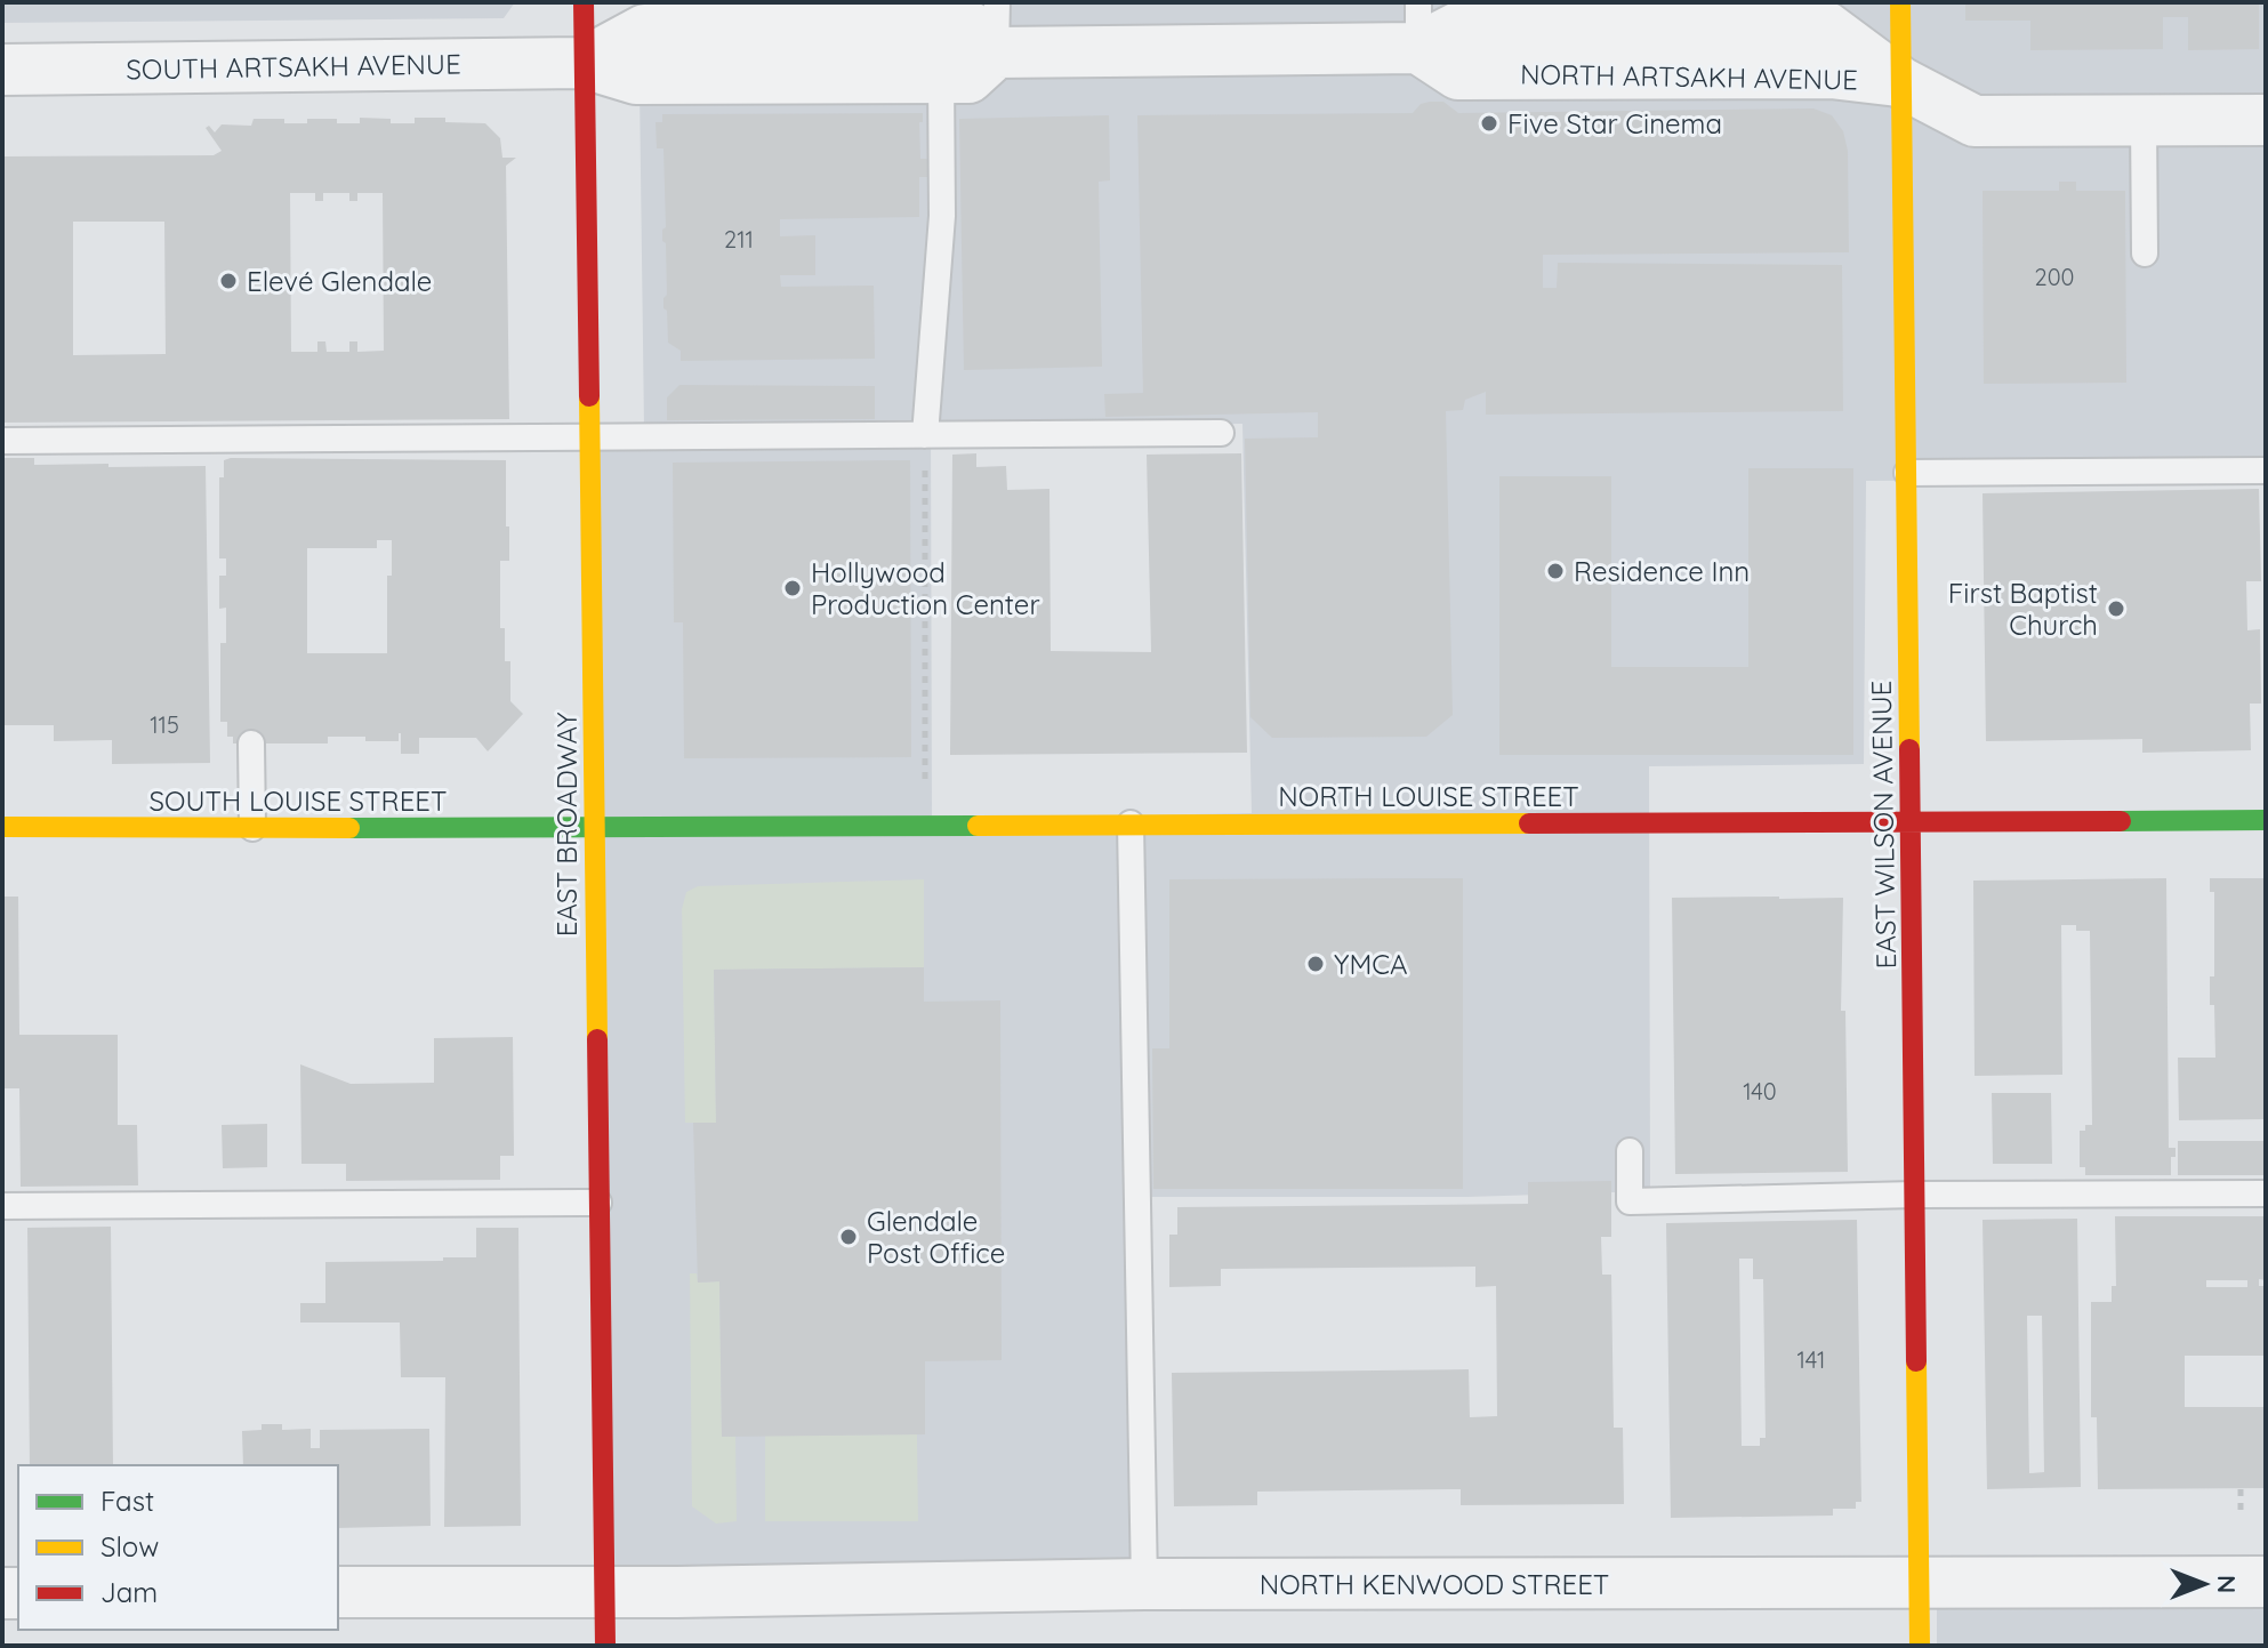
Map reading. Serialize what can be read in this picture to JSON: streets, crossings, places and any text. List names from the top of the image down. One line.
{"streets":{"street":["SOUTH ARTSAKH AVENUE","NORTH ARTSAKH AVENUE","NORTH LOUISE STREET","SOUTH LOUISE STREET","EAST BROADWAY","EAST WILSON AVENUE","NORTH KENWOOD STREET"]},"crossings":[["SOUTH ARTSAKH AVENUE","EAST BROADWAY"],["NORTH ARTSAKH AVENUE","EAST WILSON AVENUE"],["NORTH LOUISE STREET","SOUTH LOUISE STREET"],["NORTH LOUISE STREET","EAST BROADWAY"],["NORTH LOUISE STREET","EAST WILSON AVENUE"],["SOUTH LOUISE STREET","EAST BROADWAY"],["EAST BROADWAY","NORTH KENWOOD STREET"],["EAST WILSON AVENUE","NORTH KENWOOD STREET"]],"places":["Five Star Cinema","Elevé Glendale","Residence Inn","Hollywood Production Center","First Baptist Church","YMCA","Glendale Post Office"],"house_numbers":["211","200","115","140","141"],"legend":["Fast","Slow","Jam"],"north":"right"}
